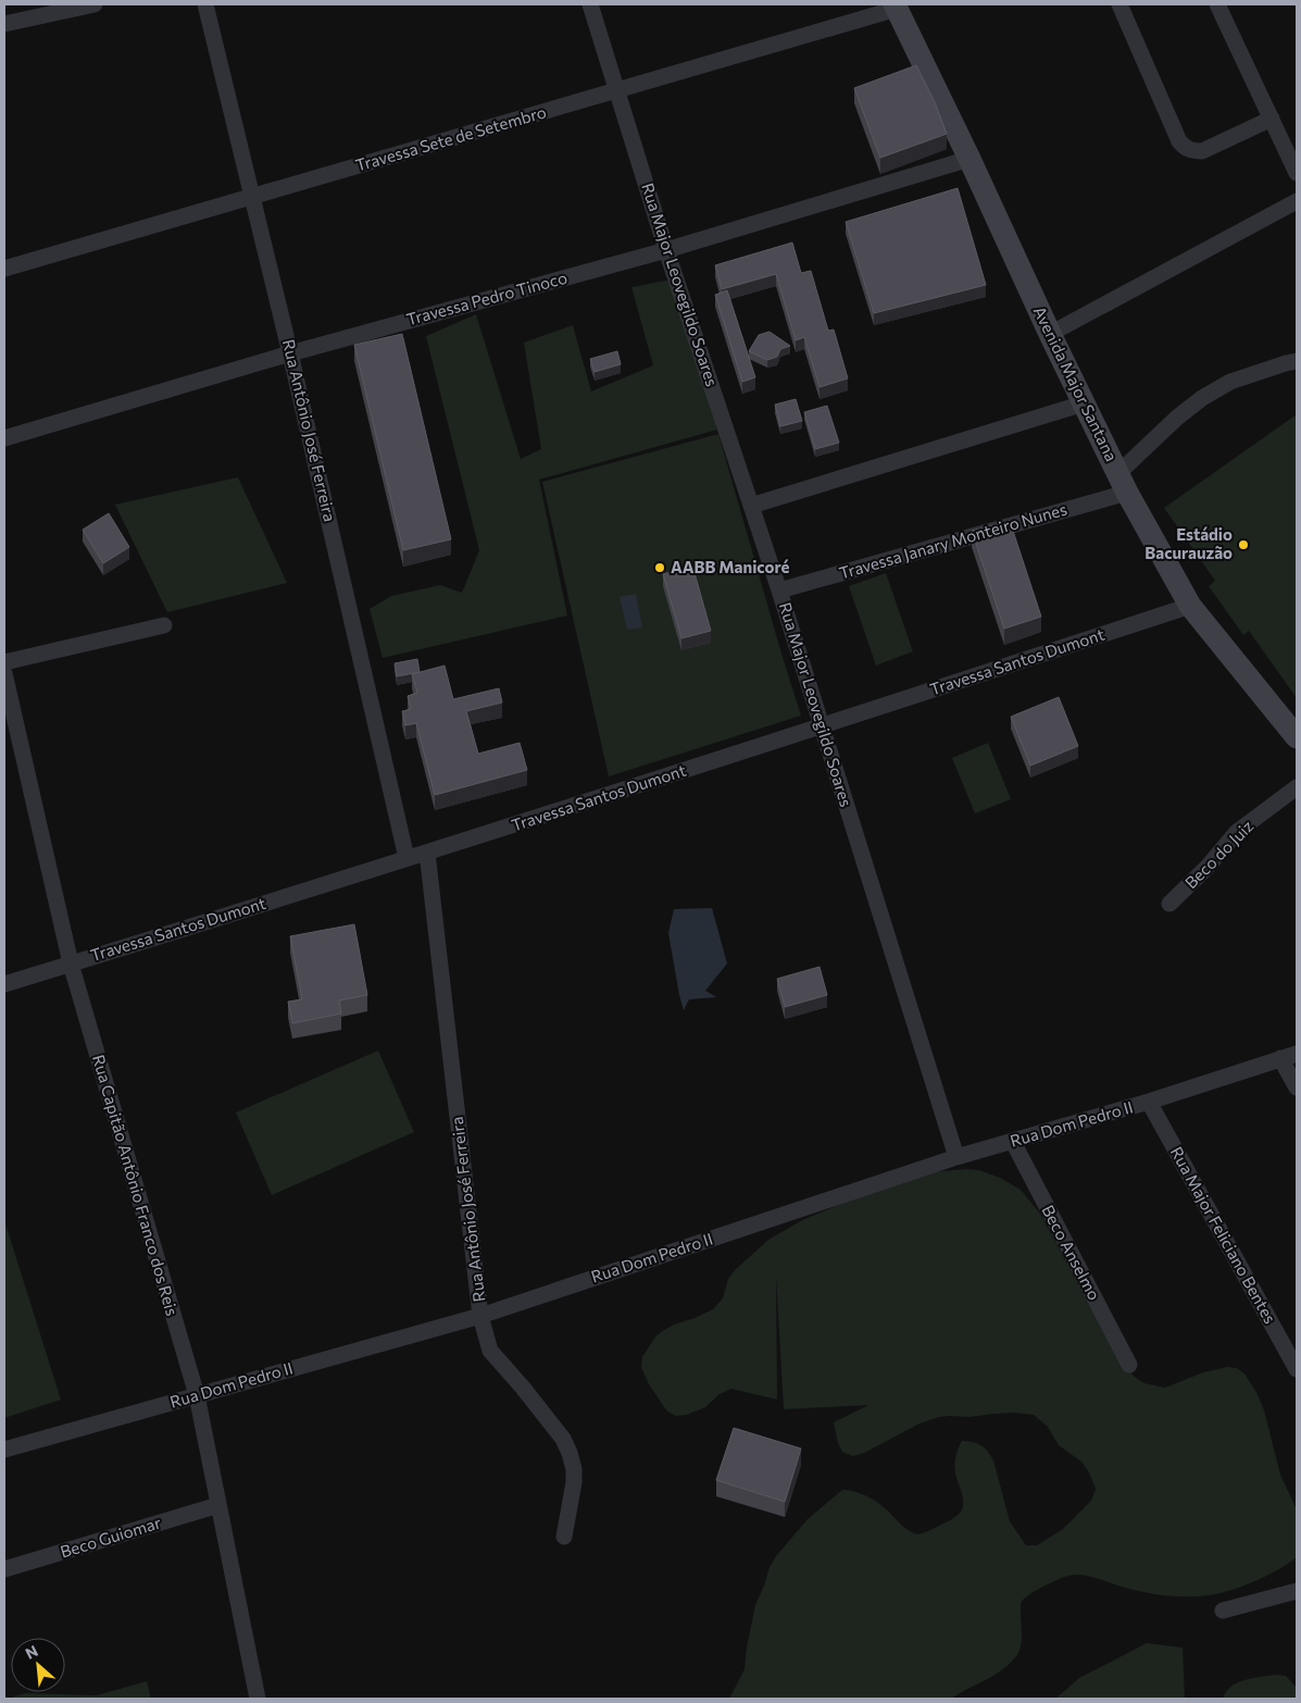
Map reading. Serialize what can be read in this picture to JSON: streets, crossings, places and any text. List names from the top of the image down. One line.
{"streets":{"street":["Travessa Sete de Setembro","Rua Major Leovegildo Soares","Travessa Pedro Tinoco","Avenida Major Santana","Rua Antônio José Ferreira","Travessa Janary Monteiro Nunes","Travessa Santos Dumont","Beco do Juiz","Rua Dom Pedro II","Rua Capitão Antônio Franco dos Reis","Rua Major Feliciano Bentes","Beco Anselmo","Beco Guiomar"]},"crossings":[["Travessa Sete de Setembro","Rua Major Leovegildo Soares"],["Travessa Sete de Setembro","Avenida Major Santana"],["Travessa Sete de Setembro","Rua Antônio José Ferreira"],["Rua Major Leovegildo Soares","Travessa Pedro Tinoco"],["Rua Major Leovegildo Soares","Travessa Janary Monteiro Nunes"],["Rua Major Leovegildo Soares","Travessa Santos Dumont"],["Rua Major Leovegildo Soares","Rua Dom Pedro II"],["Travessa Pedro Tinoco","Avenida Major Santana"],["Travessa Pedro Tinoco","Rua Antônio José Ferreira"],["Avenida Major Santana","Travessa Janary Monteiro Nunes"],["Avenida Major Santana","Travessa Santos Dumont"],["Rua Antônio José Ferreira","Travessa Santos Dumont"],["Rua Antônio José Ferreira","Rua Dom Pedro II"],["Travessa Santos Dumont","Rua Capitão Antônio Franco dos Reis"],["Rua Dom Pedro II","Rua Capitão Antônio Franco dos Reis"],["Rua Dom Pedro II","Rua Major Feliciano Bentes"],["Rua Dom Pedro II","Beco Anselmo"],["Rua Capitão Antônio Franco dos Reis","Beco Guiomar"]],"places":["Estádio Bacurauzão","AABB Manicoré"],"north":"top left"}
